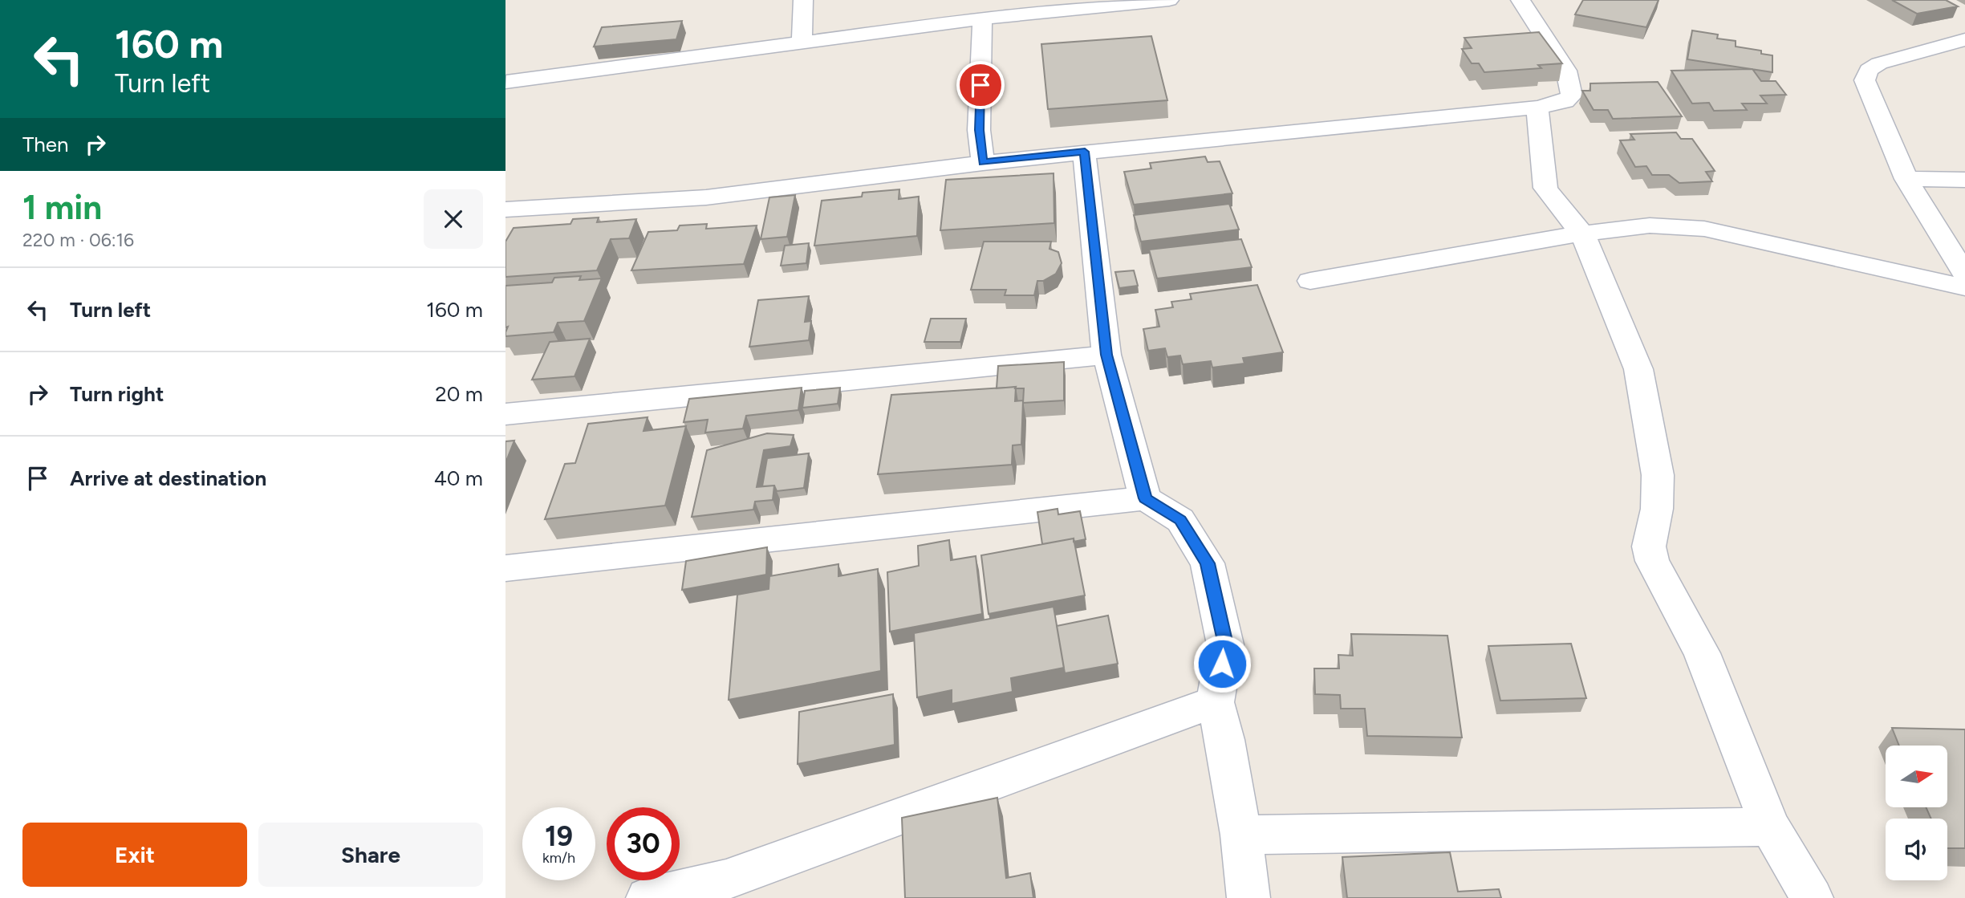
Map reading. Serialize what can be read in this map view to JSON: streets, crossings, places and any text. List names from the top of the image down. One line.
{"north":"right","page":{"turn":["160 m","Turn left"],"then":"Then","heading":["1 min","220 m · 06:16"],"list":[{"name":"Turn left","value":"160 m"},{"name":"Turn right","value":"20 m"},{"name":"Arrive at destination","value":"40 m"}],"speed":"19 km/h","limit":"30","buttons":["Exit","Share"]}}
